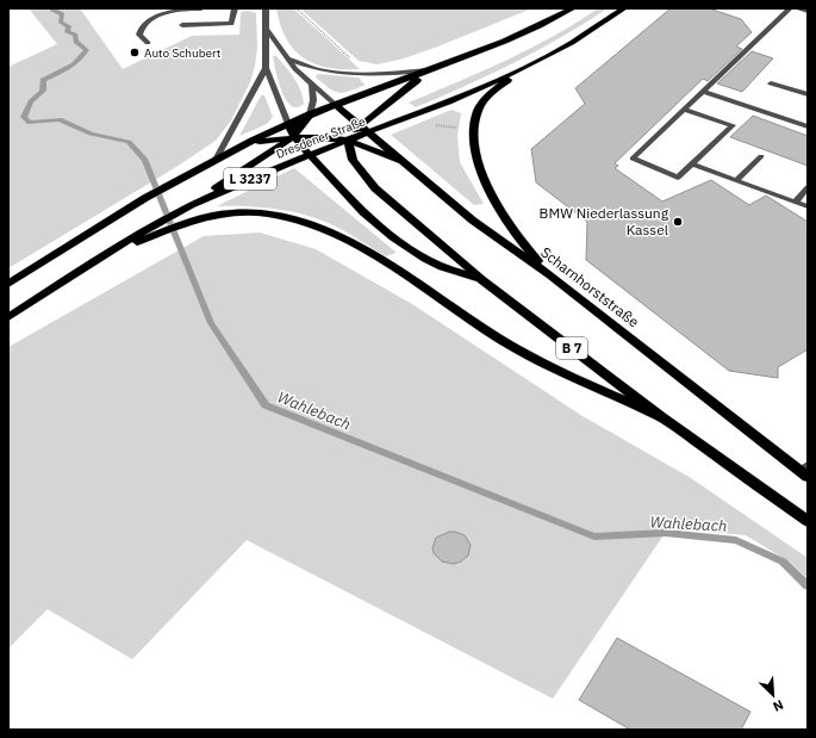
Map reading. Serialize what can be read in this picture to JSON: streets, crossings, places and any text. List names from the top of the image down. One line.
{"streets":{"main road":["Dresdener Straße","L 3237","Scharnhorststraße","B 7"]},"crossings":[["Dresdener Straße","Scharnhorststraße"],["Dresdener Straße","B 7"]],"water":["Wahlebach"],"places":["Auto Schubert","BMW Niederlassung Kassel"],"north":"bottom right"}
